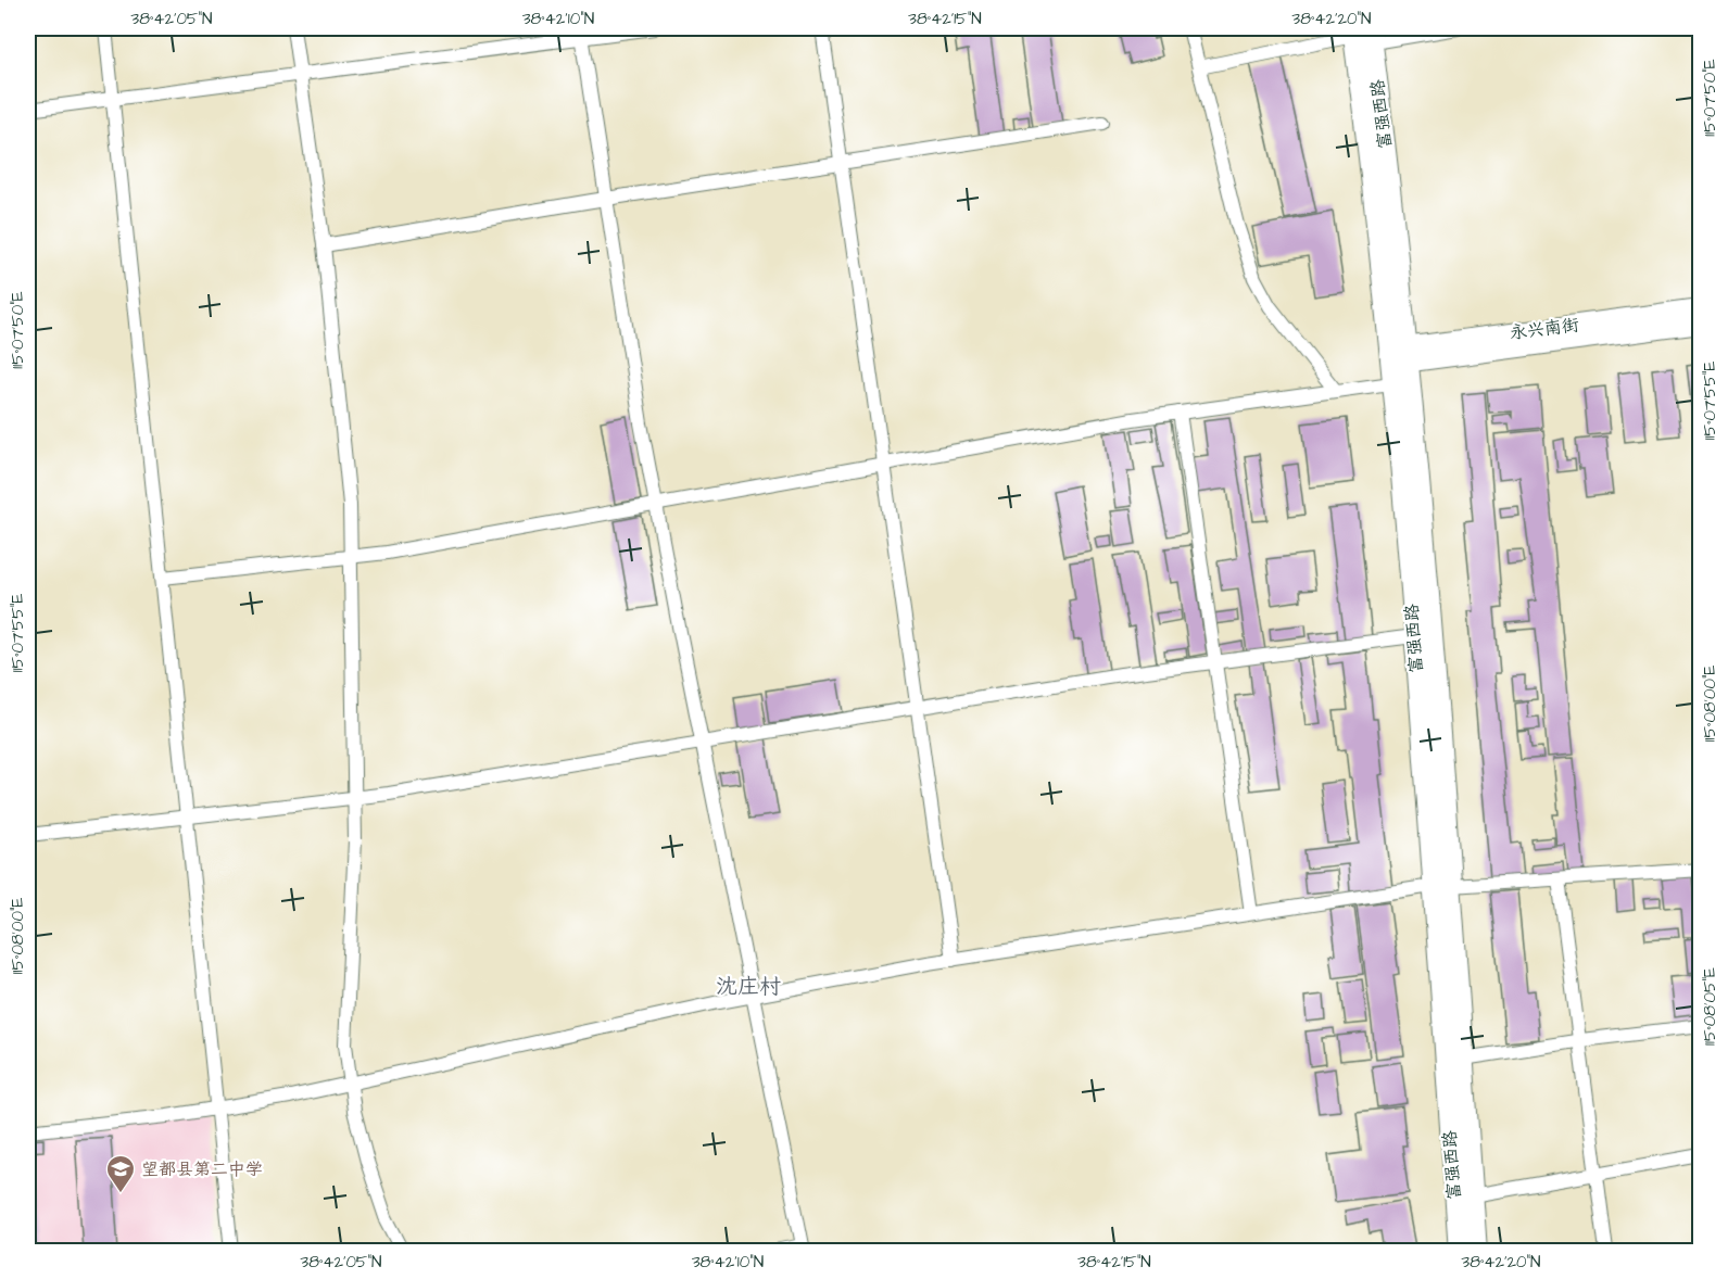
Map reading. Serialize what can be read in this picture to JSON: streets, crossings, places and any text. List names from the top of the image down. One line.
{"streets":{"main road":["富强西路","永兴南街"]},"crossings":[["富强西路","永兴南街"]],"districts":["沈庄村"],"places":{"school or university":["望都县第二中学"]},"coordinates":["38°42'05\"N","38°42'10\"N","38°42'15\"N","38°42'20\"N","115°07'50\"E","115°07'55\"E","115°08'00\"E","115°08'05\"E"]}
